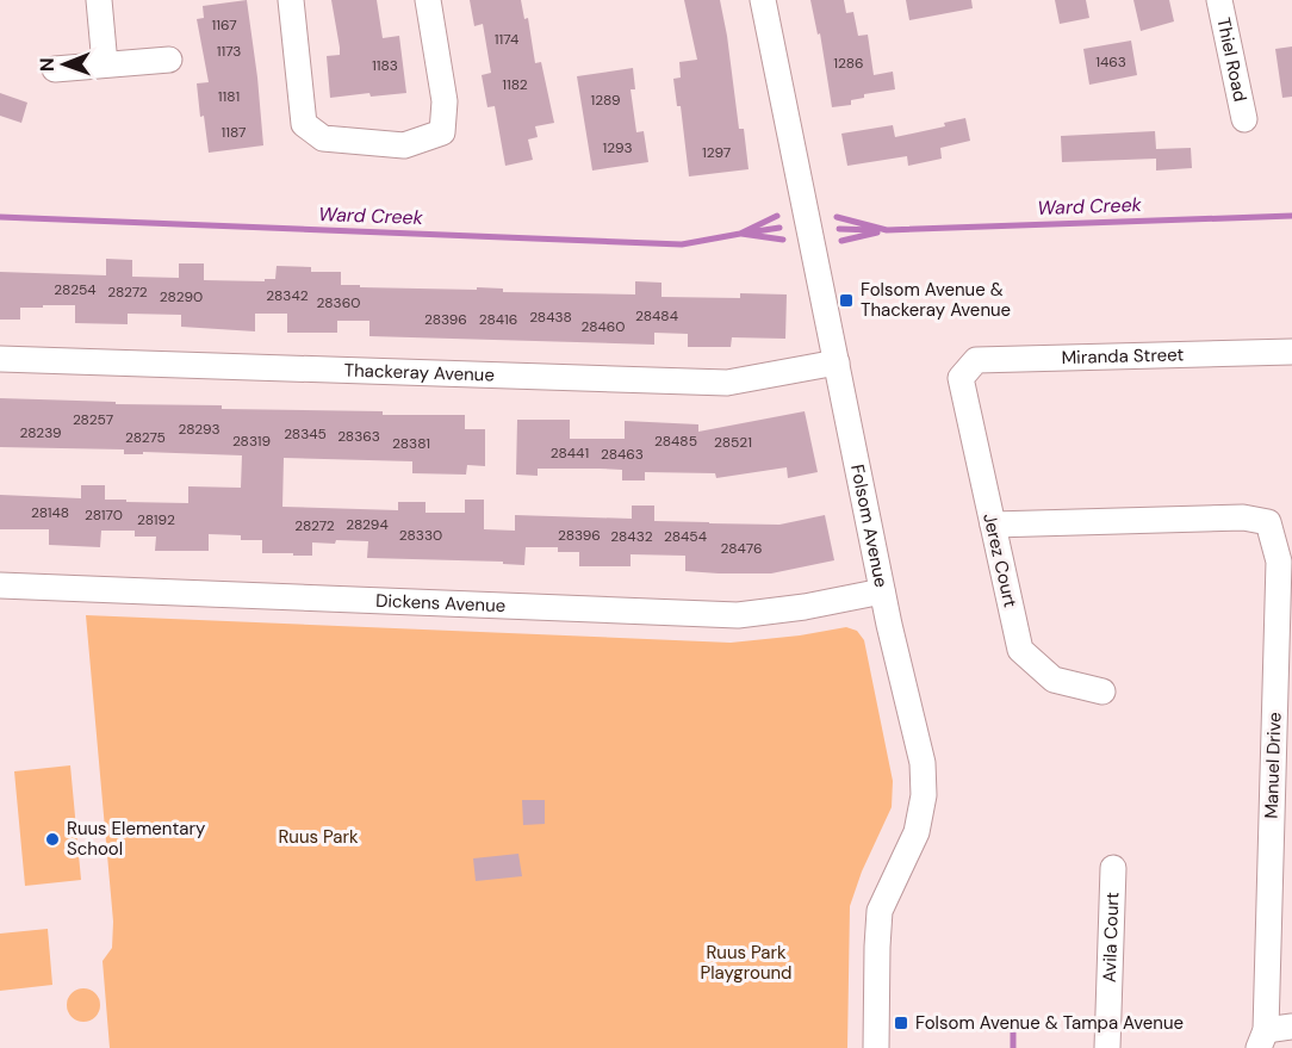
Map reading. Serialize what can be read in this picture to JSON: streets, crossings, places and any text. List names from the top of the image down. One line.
{"streets":{"street":["Thiel Road","Miranda Street","Thackeray Avenue","Folsom Avenue","Jerez Court","Dickens Avenue","Manuel Drive","Avila Court"]},"crossings":[["Miranda Street","Jerez Court"],["Thackeray Avenue","Folsom Avenue"],["Folsom Avenue","Dickens Avenue"],["Jerez Court","Manuel Drive"]],"water":["Ward Creek"],"parks":["Ruus Park","Ruus Park Playground"],"places":{"transit":["Folsom Avenue & Thackeray Avenue","Folsom Avenue & Tampa Avenue"],"other":["Ruus Elementary School"]},"house_numbers":["1167","1174","1173","1463","1286","1183","1182","1181","1289","1187","1293","1297","28254","28272","28342","28290","28360","28484","28438","28396","28416","28460","28257","28293","28239","28345","28363","28275","28319","28485","28521","28381","28441","28463","28148","28170","28192","28294","28272","28330","28396","28432","28454","28476"],"north":"left"}
